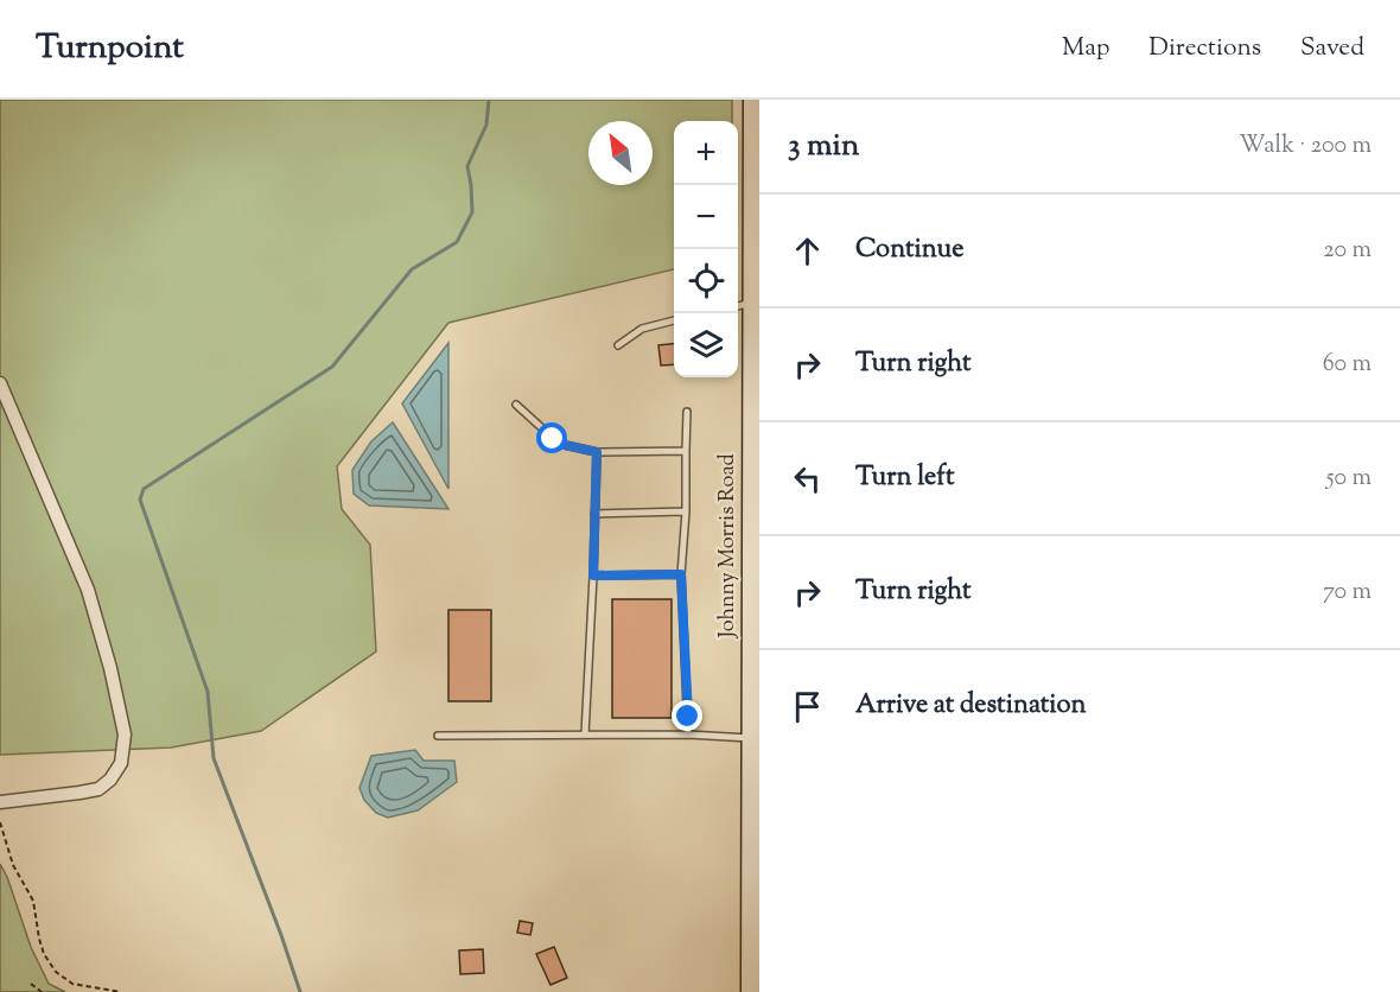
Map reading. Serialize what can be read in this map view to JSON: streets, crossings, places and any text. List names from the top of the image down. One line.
{"streets":{"street":["Johnny Morris Road"]},"north":"top left","page":{"header":"Turnpoint","nav":["Map","Directions","Saved"],"heading":["3 min","Walk · 200 m"],"map_buttons":["+","−"],"list":[["Continue","20 m"],["Turn right","60 m"],["Turn left","50 m"],["Turn right","70 m"],"Arrive at destination"]}}
